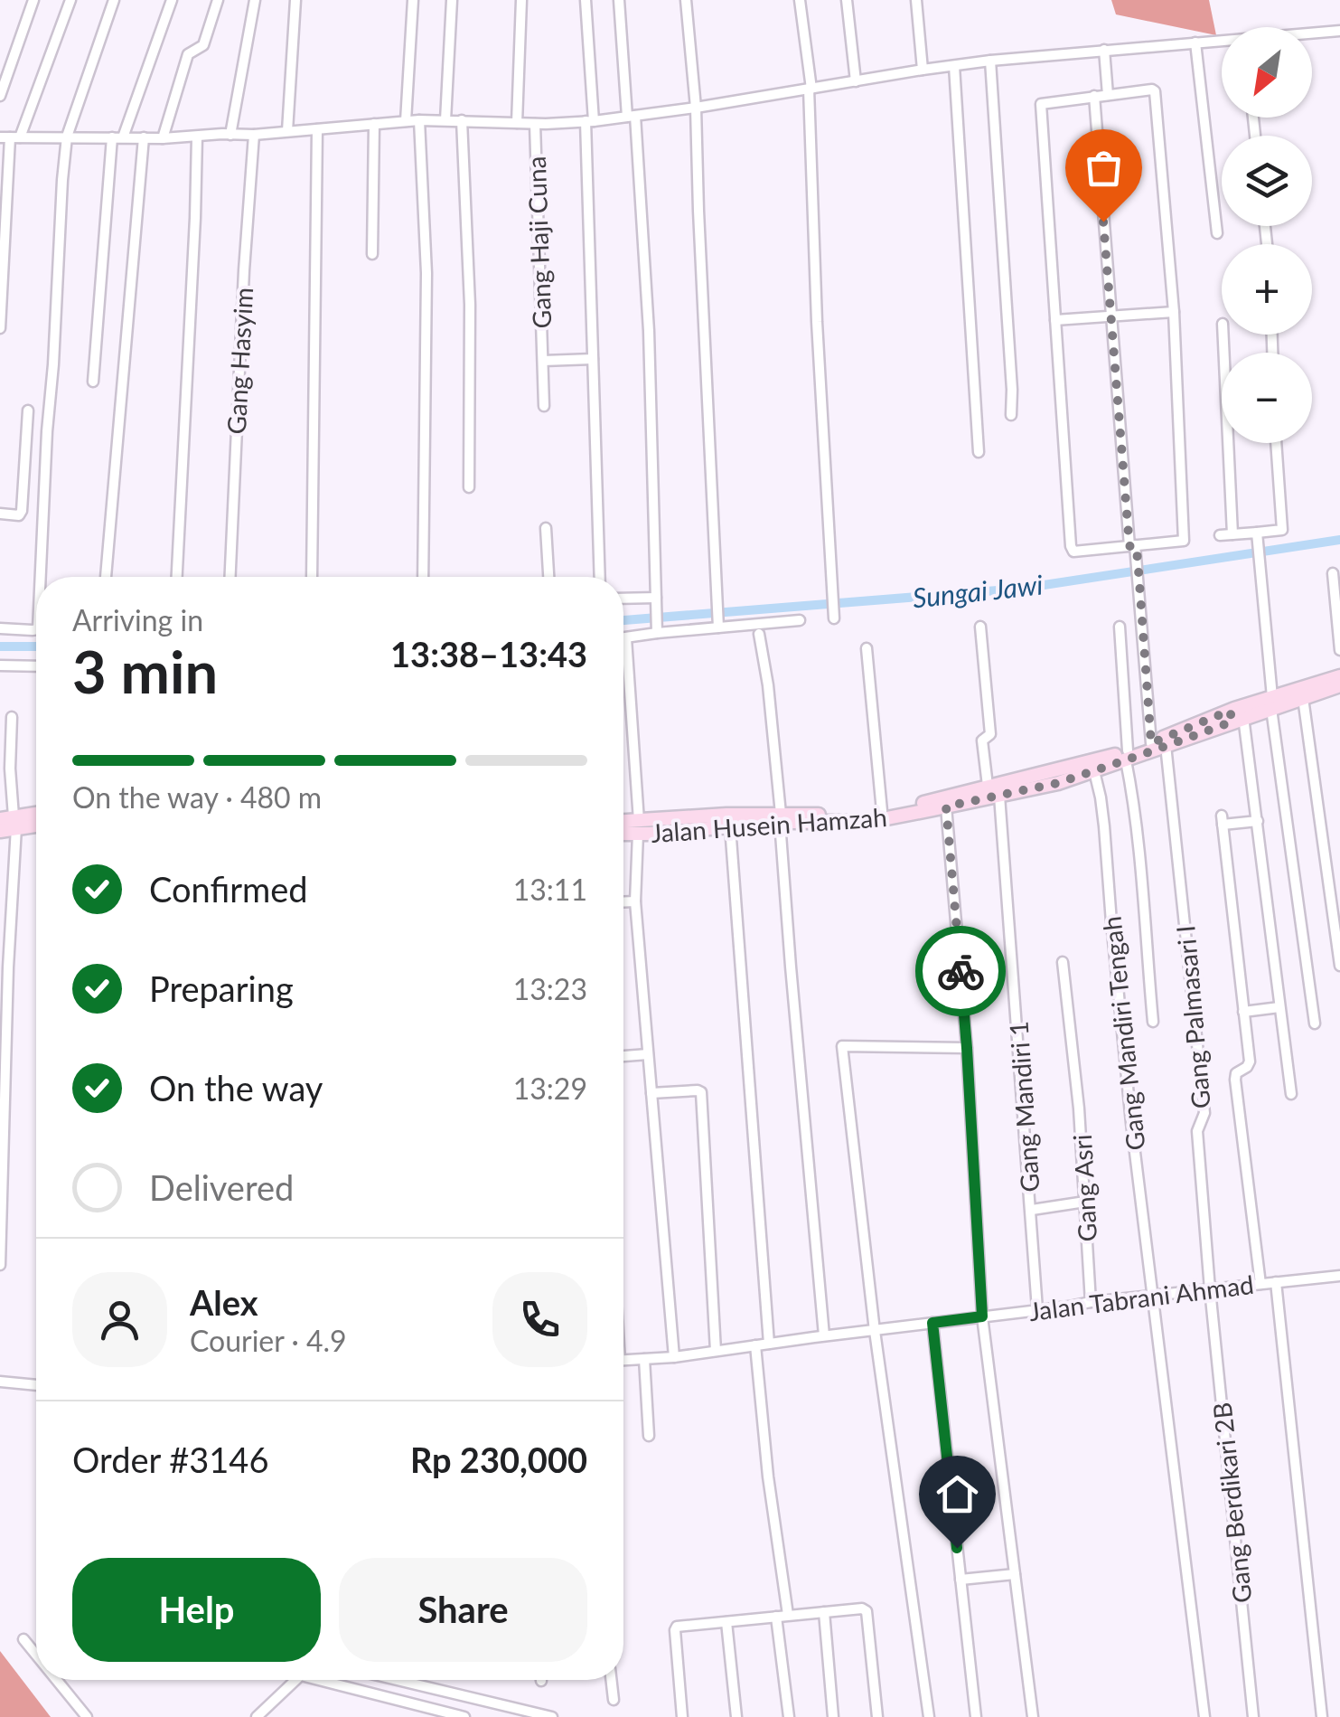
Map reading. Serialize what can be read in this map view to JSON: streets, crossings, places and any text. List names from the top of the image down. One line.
{"streets":{"street":["Gang Haji Cuna","Gang Hasyim","Jalan Husein Hamzah","Gang Palmasari I","Gang Mandiri Tengah","Gang Mandiri 1","Gang Asri","Jalan Tabrani Ahmad","Gang Berdikari 2B"]},"crossings":[["Jalan Husein Hamzah","Gang Palmasari I"],["Jalan Husein Hamzah","Gang Mandiri Tengah"],["Jalan Husein Hamzah","Gang Mandiri 1"],["Gang Palmasari I","Jalan Tabrani Ahmad"],["Gang Palmasari I","Gang Berdikari 2B"],["Gang Mandiri Tengah","Jalan Tabrani Ahmad"],["Gang Mandiri 1","Jalan Tabrani Ahmad"],["Gang Asri","Jalan Tabrani Ahmad"],["Jalan Tabrani Ahmad","Gang Berdikari 2B"]],"water":["Sungai Jawi"],"north":"bottom left","page":{"map_buttons":["+","−"],"heading":["3 min","Arriving in","13:38–13:43"],"panel":["Alex","Courier · 4.9","Order #3146","Rp 230,000"],"bar":"On the way · 480 m","list":[["Confirmed","13:11"],["Preparing","13:23"],["On the way","13:29"],"Delivered"],"buttons":["Help","Share"]}}
